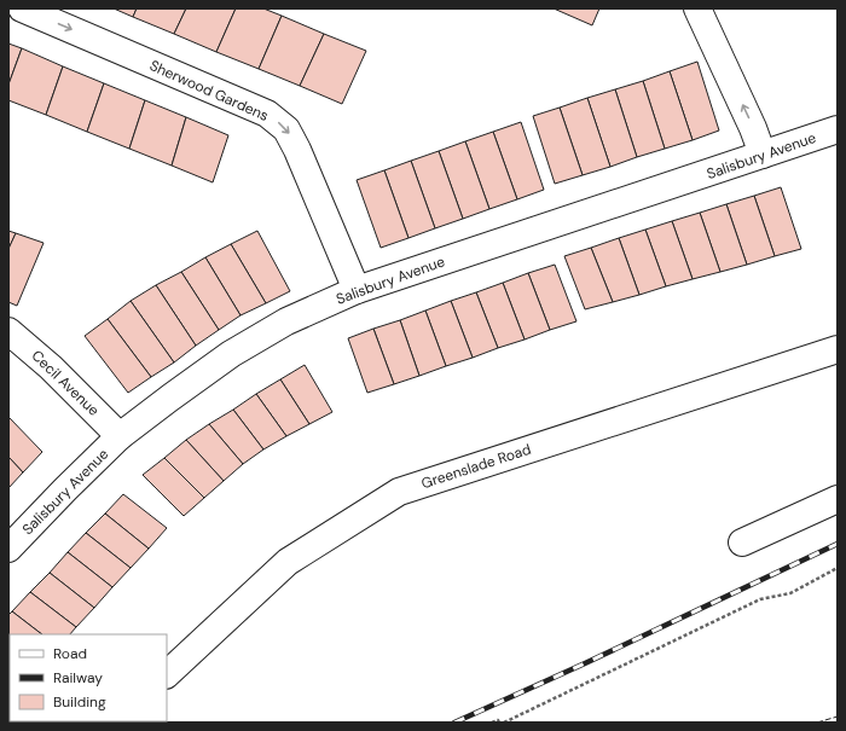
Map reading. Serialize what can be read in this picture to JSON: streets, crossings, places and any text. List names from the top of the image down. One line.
{"streets":{"street":["Sherwood Gardens","Salisbury Avenue","Cecil Avenue","Greenslade Road"]},"crossings":[["Sherwood Gardens","Salisbury Avenue"],["Salisbury Avenue","Cecil Avenue"]],"one_way":["Sherwood Gardens"],"legend":["Road","Railway","Building"]}
